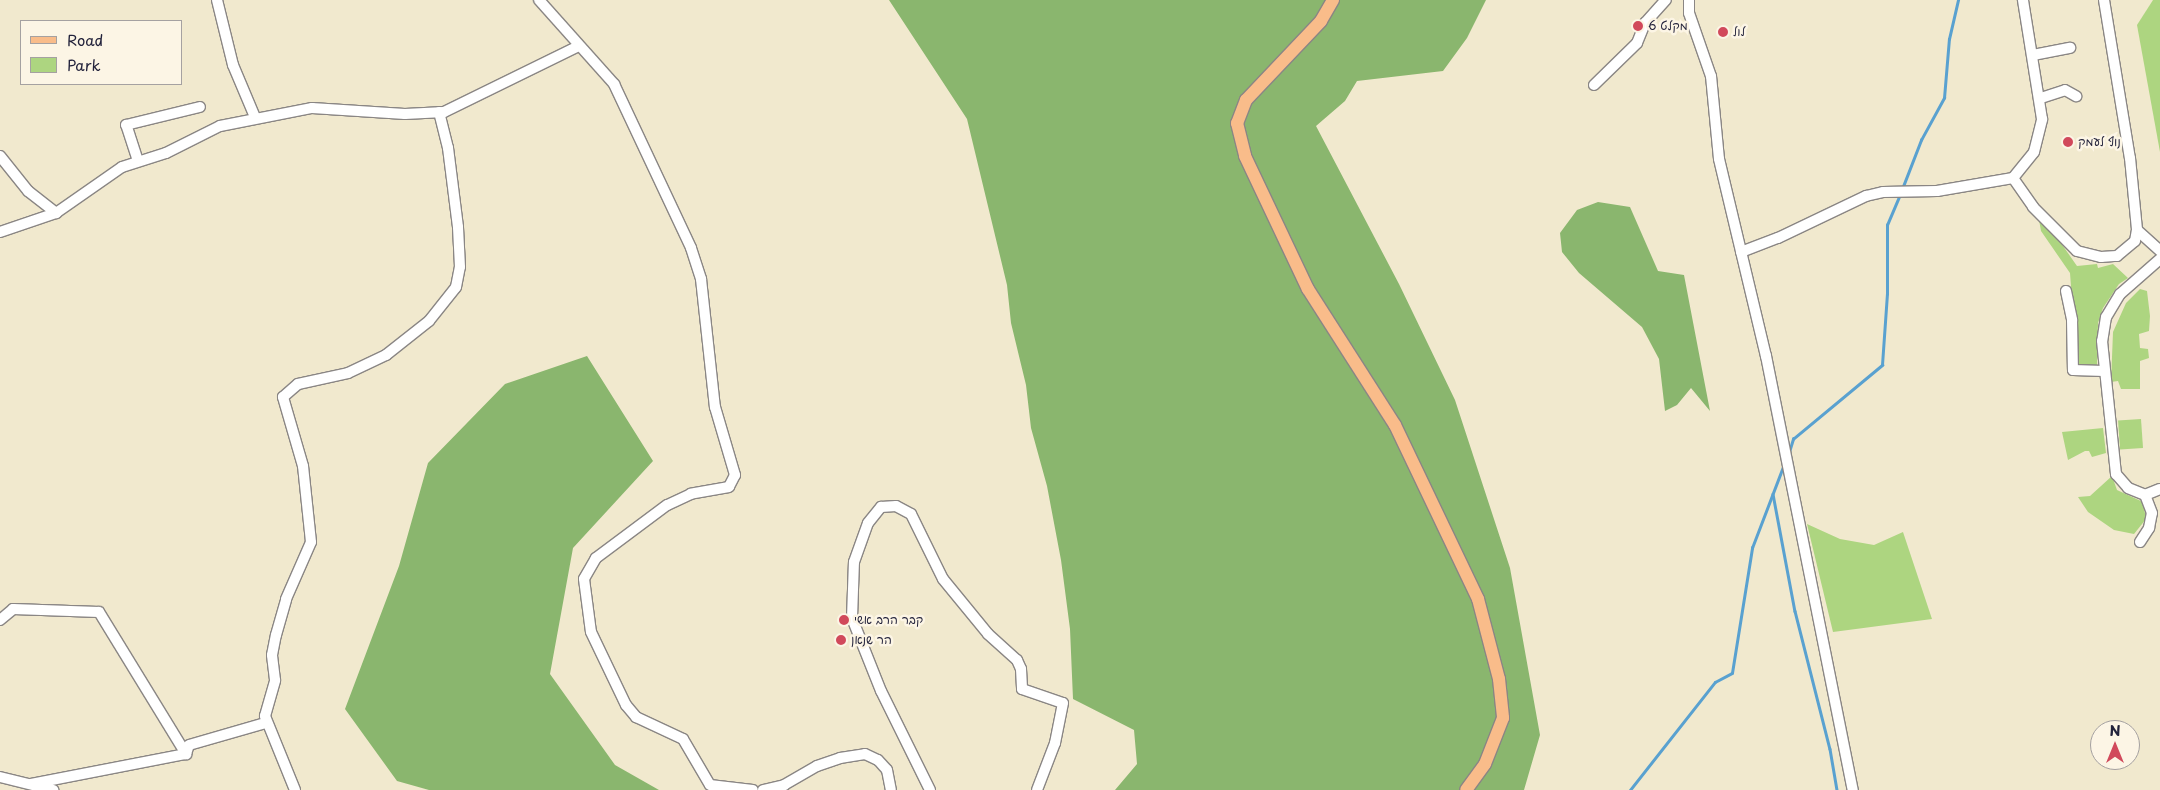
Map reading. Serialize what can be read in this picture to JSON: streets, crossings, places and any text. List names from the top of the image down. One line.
{"places":["מקלט 6","לול","נוף לעמק","קבר הרב אשי","הר שנאן"],"legend":["Road","Park"],"north":"top"}
